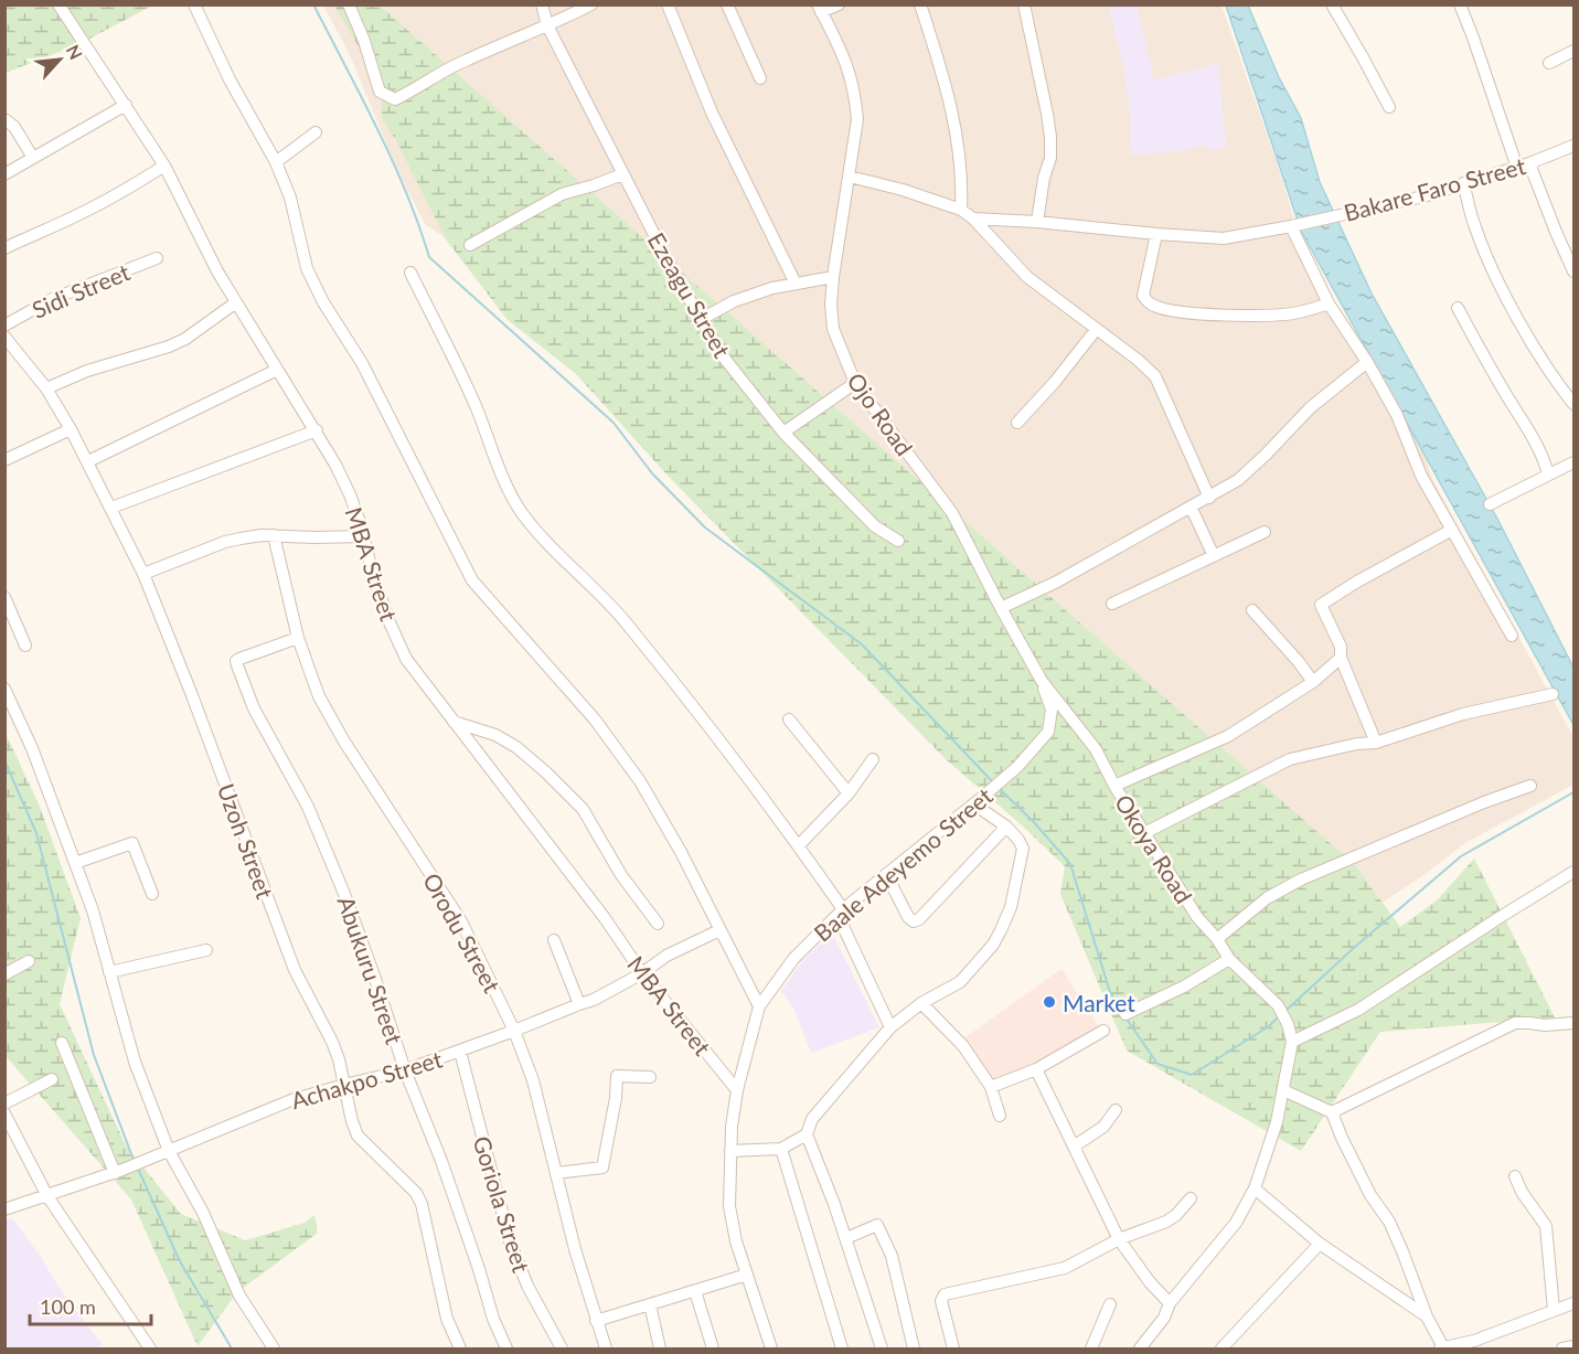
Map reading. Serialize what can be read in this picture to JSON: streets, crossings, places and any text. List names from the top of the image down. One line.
{"streets":{"street":["Bakare Faro Street","Sidi Street","Ezeagu Street","Ojo Road","MBA Street","Uzoh Street","Okoya Road","Baale Adeyemo Street","Orodu Street","Abukuru Street","Achakpo Street","Goriola Street"]},"crossings":[["Ojo Road","Okoya Road"],["Ojo Road","Baale Adeyemo Street"],["MBA Street","Baale Adeyemo Street"],["MBA Street","Achakpo Street"],["Uzoh Street","Achakpo Street"],["Okoya Road","Baale Adeyemo Street"],["Orodu Street","Abukuru Street"],["Orodu Street","Achakpo Street"],["Abukuru Street","Achakpo Street"],["Achakpo Street","Goriola Street"]],"places":["Market"],"scale_bar":"100 m","north":"top right"}
